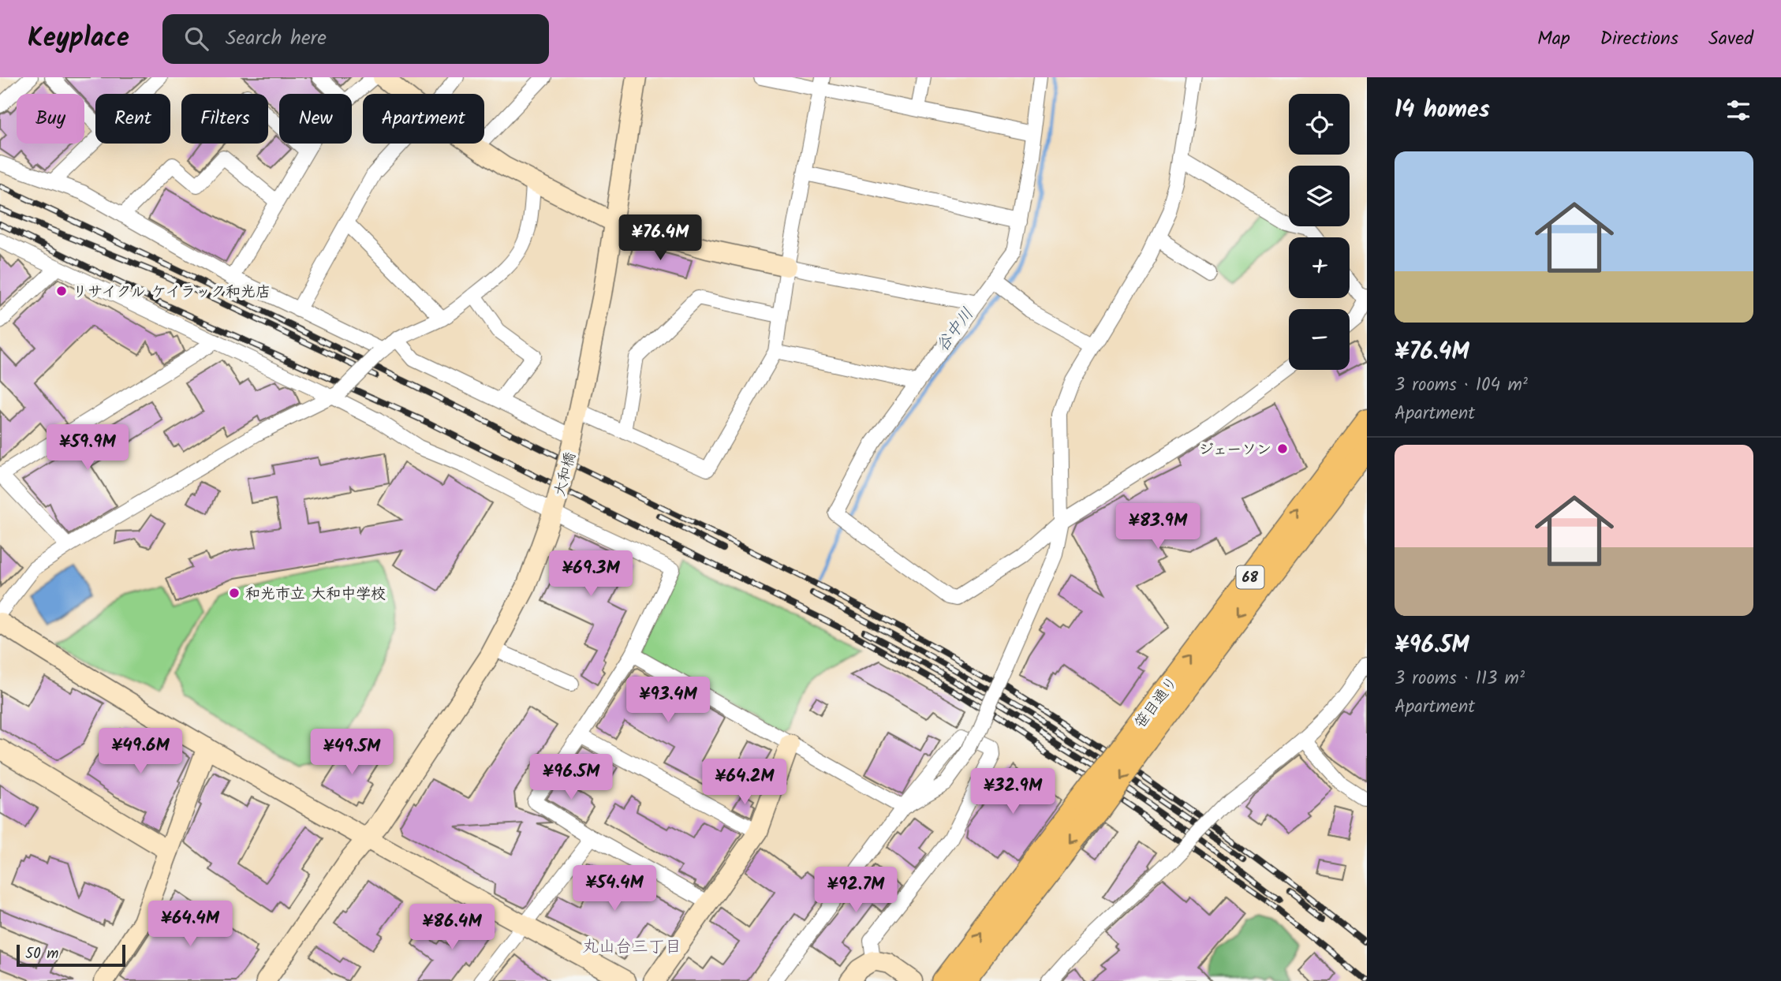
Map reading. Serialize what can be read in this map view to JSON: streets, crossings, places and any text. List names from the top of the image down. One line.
{"streets":{"main road":["68","笹目通り"],"street":["大和橋"]},"districts":["丸山台三丁目"],"water":["谷中川"],"places":["リサイクル ケイラック和光店","ジェーソン","和光市立 大和中学校"],"scale_bar":"50 m","page":{"header":"Keyplace","search":"Search here","nav":["Map","Directions","Saved"],"heading":"14 homes","map_buttons":["+","−"],"chip":["Buy","Rent","Filters","New","Apartment"],"list":[{"name":"¥76.4M","note":"3 rooms · 104 m² · Apartment"},{"name":"¥96.5M","note":"3 rooms · 113 m² · Apartment"}],"price":["¥76.4M","¥59.9M","¥83.9M","¥69.3M","¥93.4M","¥49.6M","¥49.5M","¥96.5M","¥64.2M","¥32.9M","¥54.4M","¥92.7M","¥64.4M","¥86.4M"],"scale":"50 m"}}
